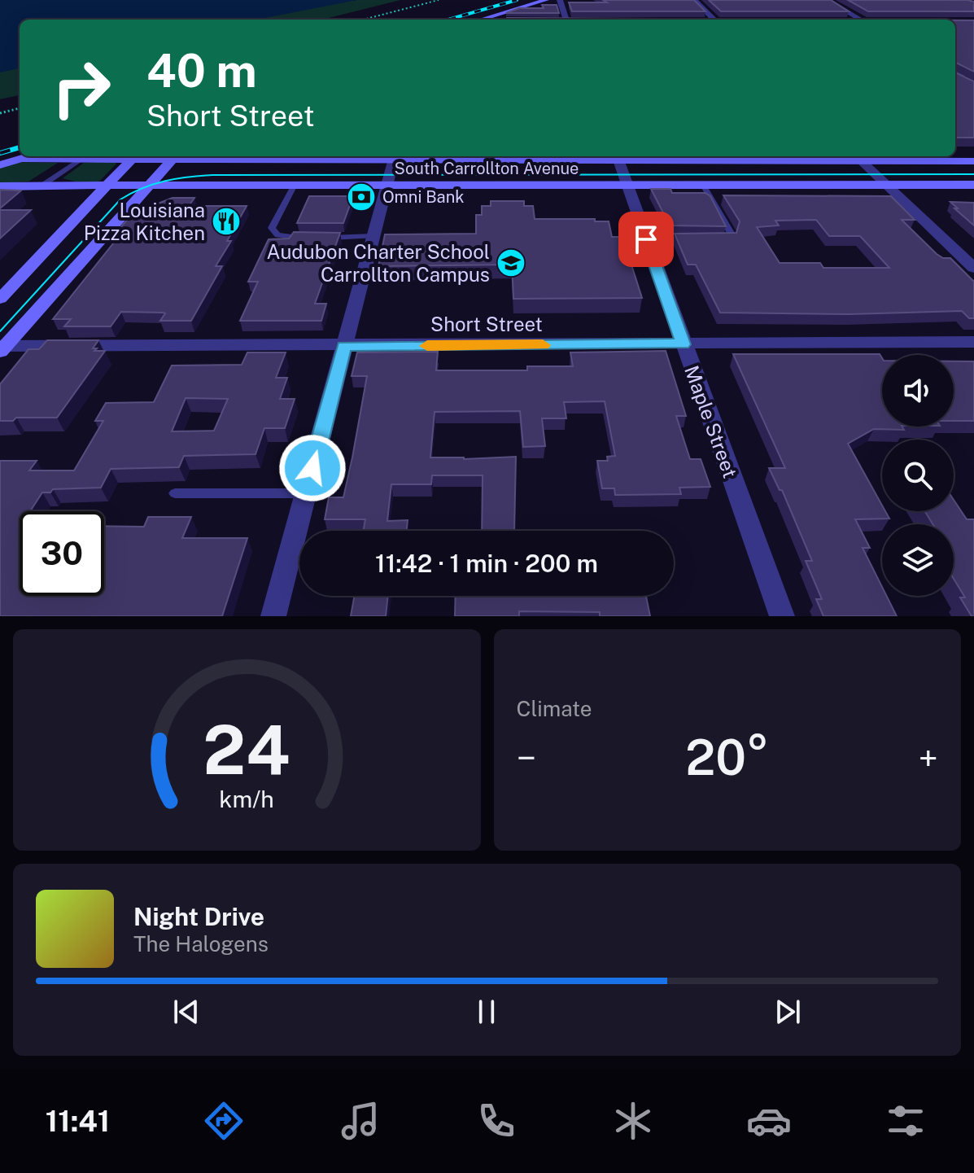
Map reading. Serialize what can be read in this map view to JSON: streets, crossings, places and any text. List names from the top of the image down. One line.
{"streets":{"main road":["South Carrollton Avenue"],"street":["Short Street","Maple Street"]},"crossings":[["South Carrollton Avenue","Maple Street"],["Short Street","Maple Street"]],"places":{"bank":["Omni Bank"],"restaurant":["Louisiana Pizza Kitchen"],"school or university":["Audubon Charter School Carrollton Campus"]},"page":{"turn":["40 m","Short Street"],"limit":"30","trip":"11:42 · 1 min · 200 m","tile":"Climate","heat":["−","20°","+"],"song":["Night Drive","The Halogens"],"tabs":"11:41","gauge":["24","km/h"]}}
